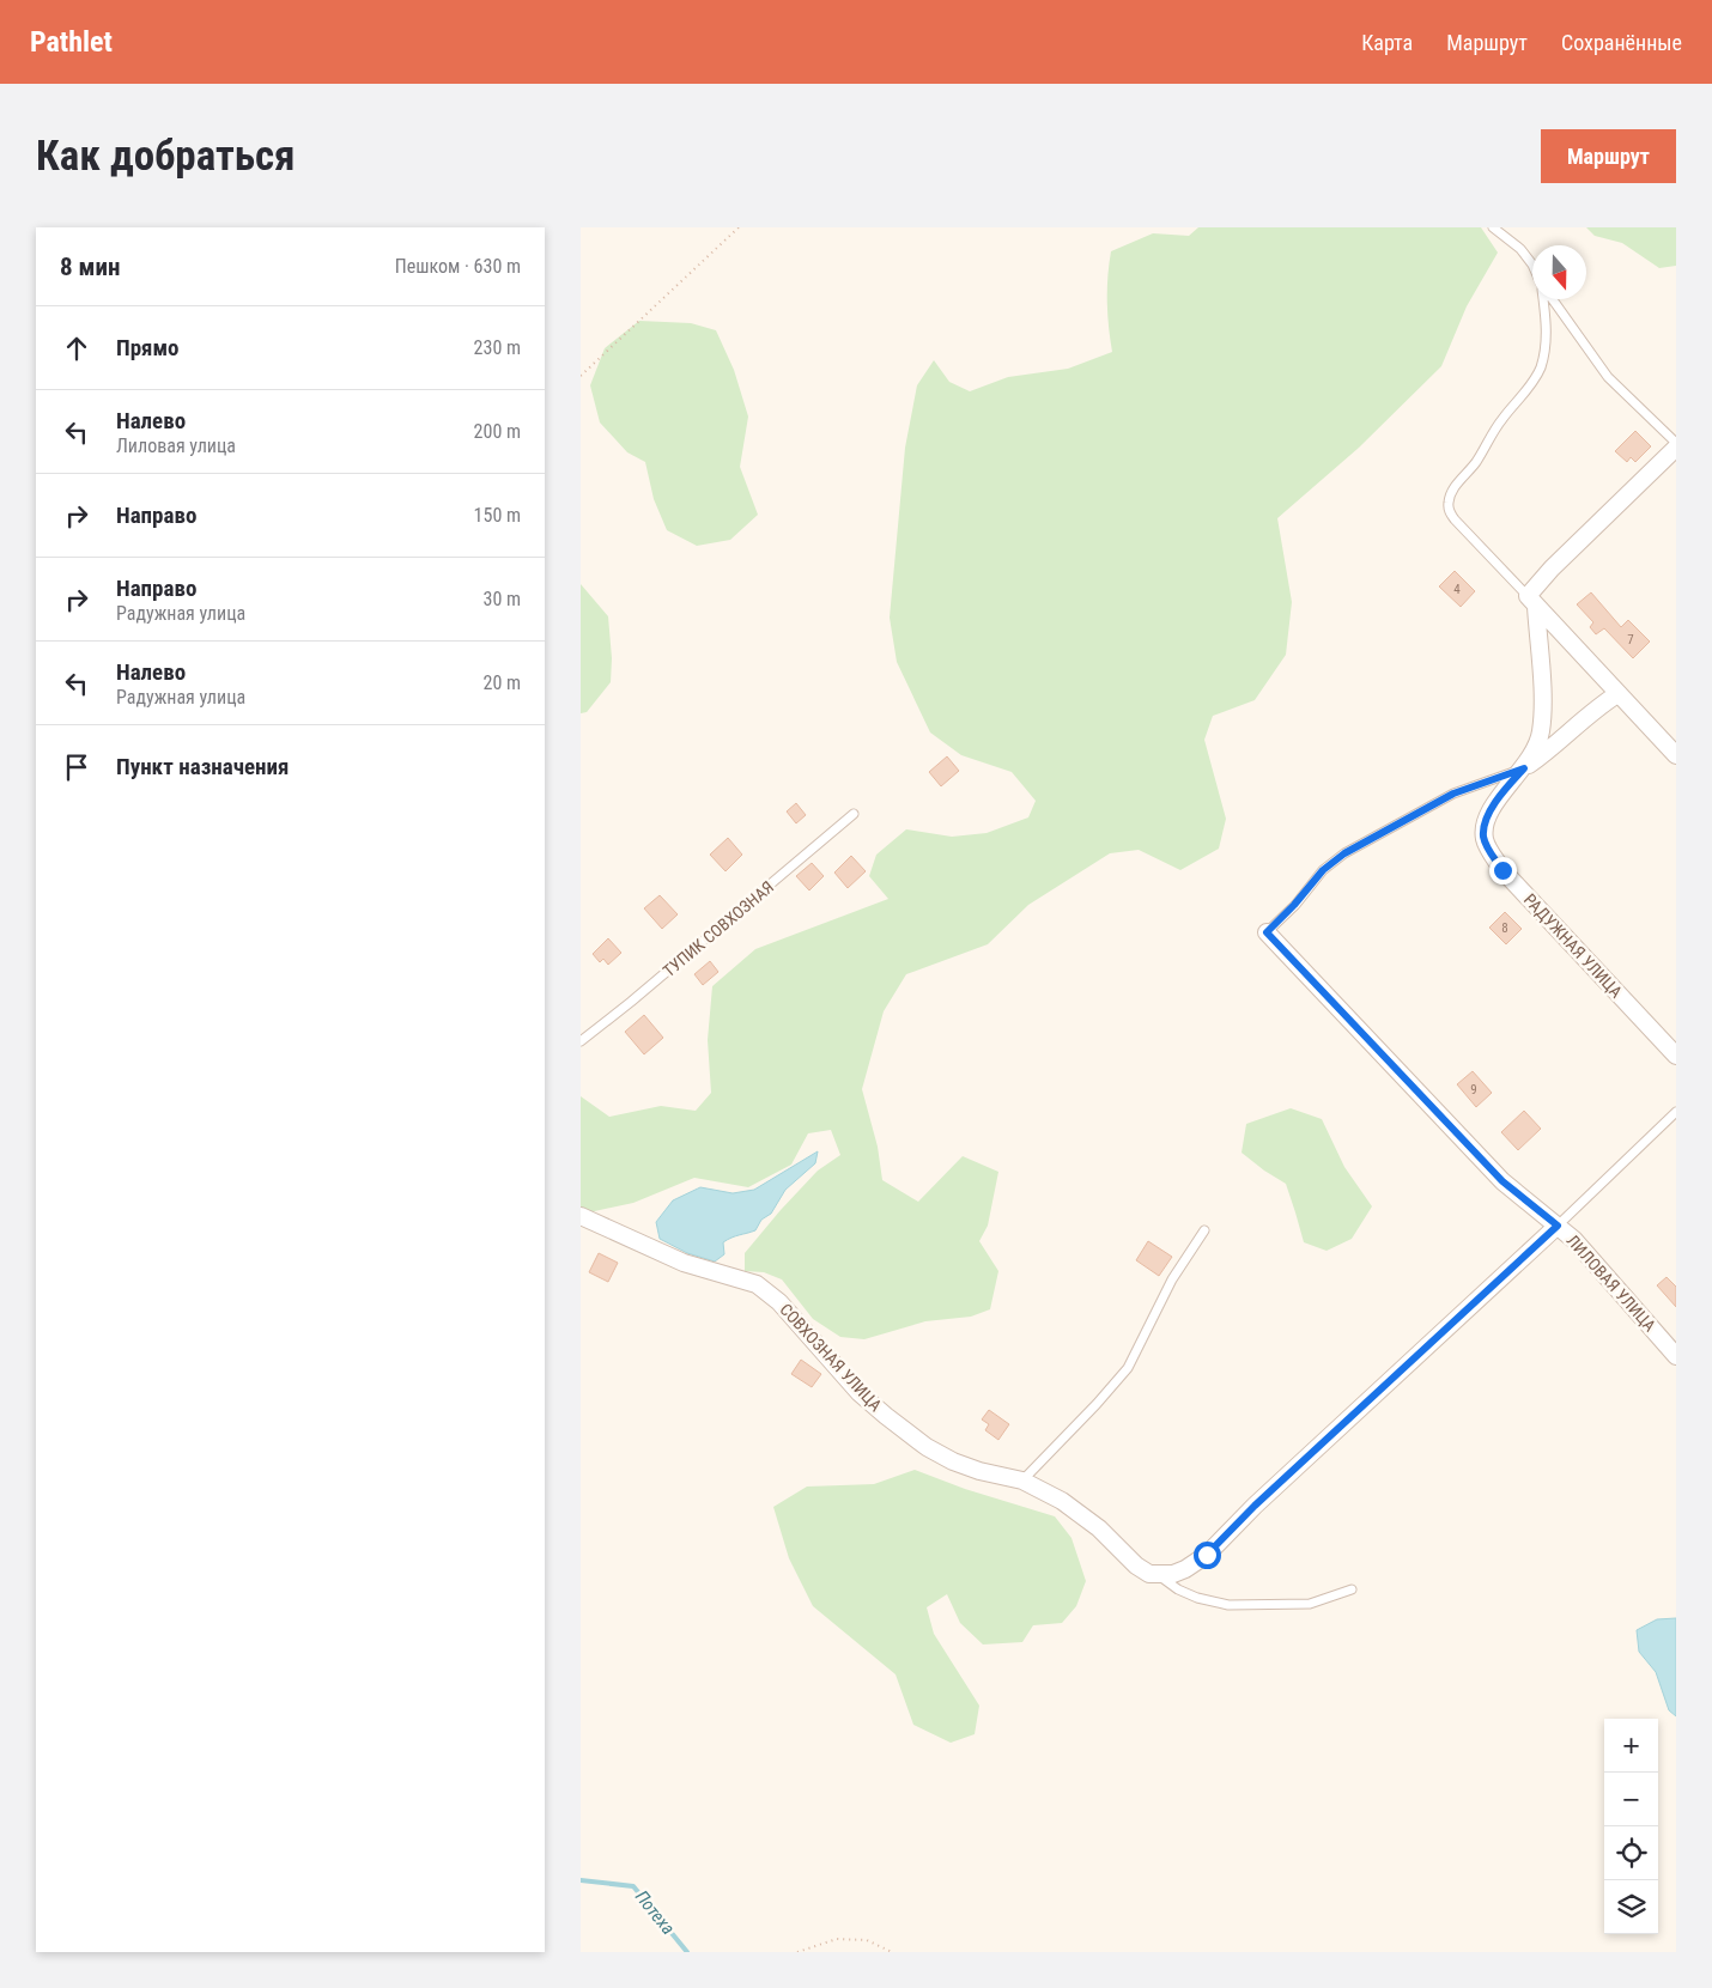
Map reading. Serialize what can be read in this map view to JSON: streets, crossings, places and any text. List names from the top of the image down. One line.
{"streets":{"street":["РАДУЖНАЯ УЛИЦА","ЛИЛОВАЯ УЛИЦА","СОВХОЗНАЯ УЛИЦА"],"lane":["ТУПИК СОВХОЗНАЯ"]},"water":["Потеха"],"house_numbers":["4","7","8","9"],"north":"bottom","page":{"header":"Pathlet","nav":["Карта","Маршрут","Сохранённые"],"buttons":"Маршрут","title":"Как добраться","heading":["8 мин","Пешком · 630 m"],"list":[["Прямо","230 m"],["Налево","Лиловая улица","200 m"],["Направо","150 m"],["Направо","Радужная улица","30 m"],["Налево","Радужная улица","20 m"],"Пункт назначения"],"map_buttons":["+","−"]}}
